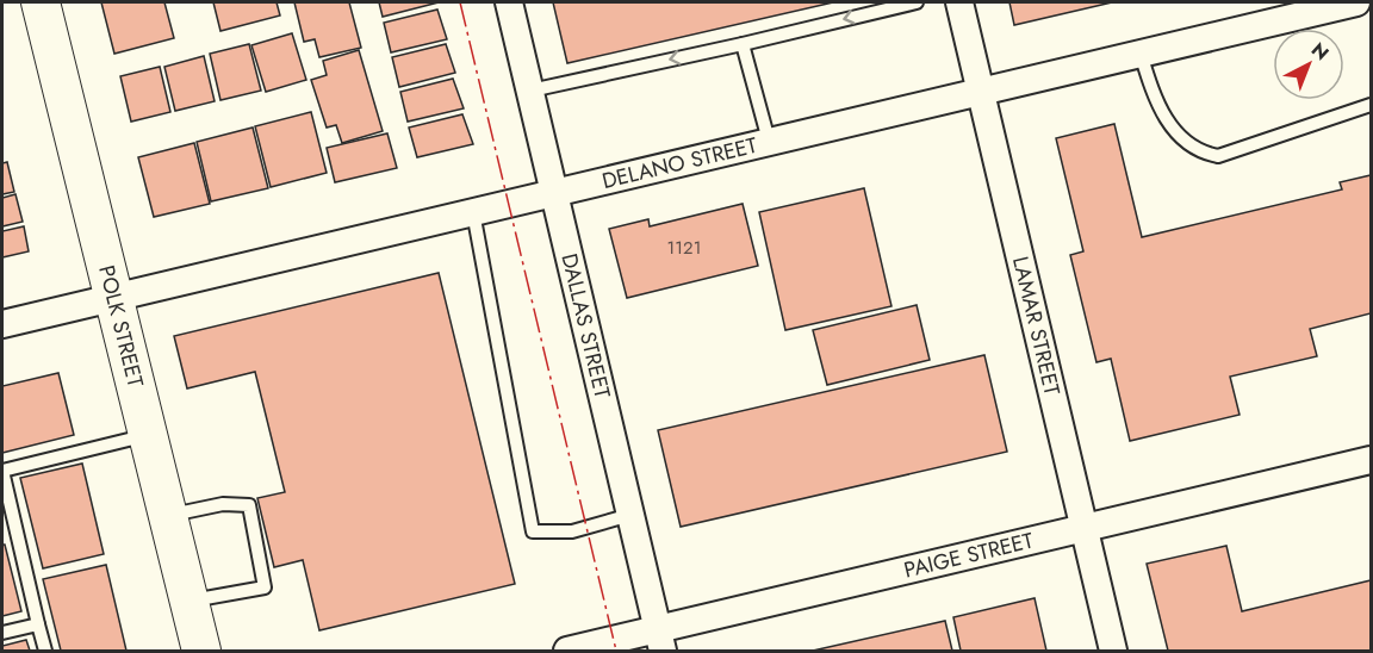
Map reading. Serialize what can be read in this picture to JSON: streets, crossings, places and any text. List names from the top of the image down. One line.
{"streets":{"main road":["POLK STREET"],"street":["DELANO STREET","DALLAS STREET","LAMAR STREET","PAIGE STREET"]},"crossings":[["DELANO STREET","POLK STREET"],["DELANO STREET","DALLAS STREET"],["DELANO STREET","LAMAR STREET"],["DALLAS STREET","PAIGE STREET"],["LAMAR STREET","PAIGE STREET"]],"house_numbers":["1121"],"north":"top right"}
